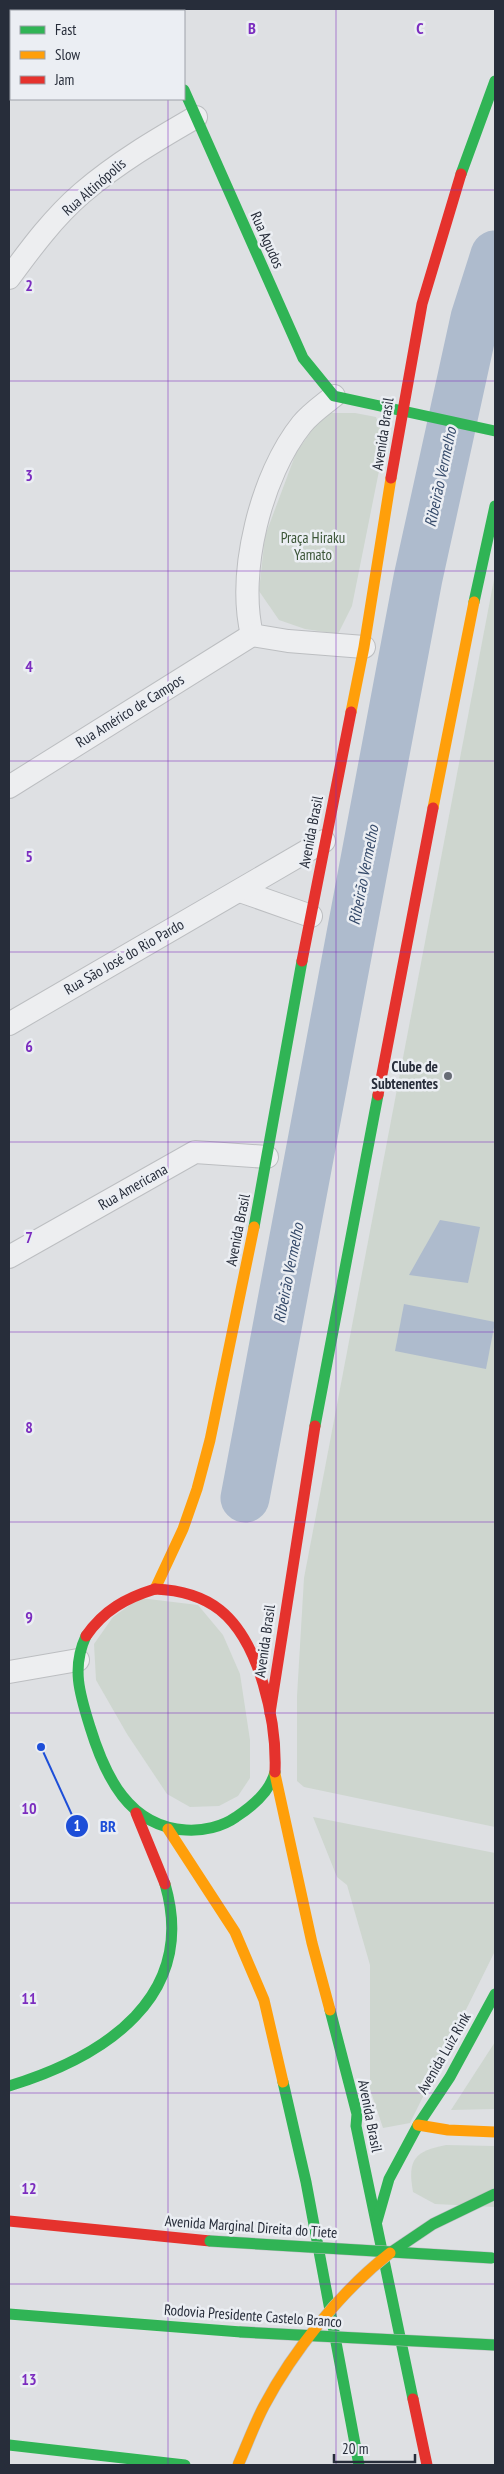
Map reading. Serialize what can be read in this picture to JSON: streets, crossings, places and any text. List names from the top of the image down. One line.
{"streets":{"main road":["Rua Agudos","Avenida Brasil","Avenida Luiz Rink","Avenida Marginal Direita do Tiete","Rodovia Presidente Castelo Branco"],"street":["Rua Altinópolis","Rua Américo de Campos","Rua São José do Rio Pardo","Rua Americana"]},"crossings":[["Rua Altinópolis","Rua Agudos"],["Avenida Brasil","Rua São José do Rio Pardo"],["Avenida Brasil","Rua Americana"],["Avenida Brasil","Avenida Luiz Rink"]],"water":["Ribeirão Vermelho"],"parks":["Praça Hiraku Yamato"],"places":["Clube de Subtenentes","BR"],"legend":["Fast","Slow","Jam"],"scale_bar":"20 m","grid":{"columns":["B","C"],"rows":["2","3","4","5","6","7","8","9","10","11","12","13"]}}
